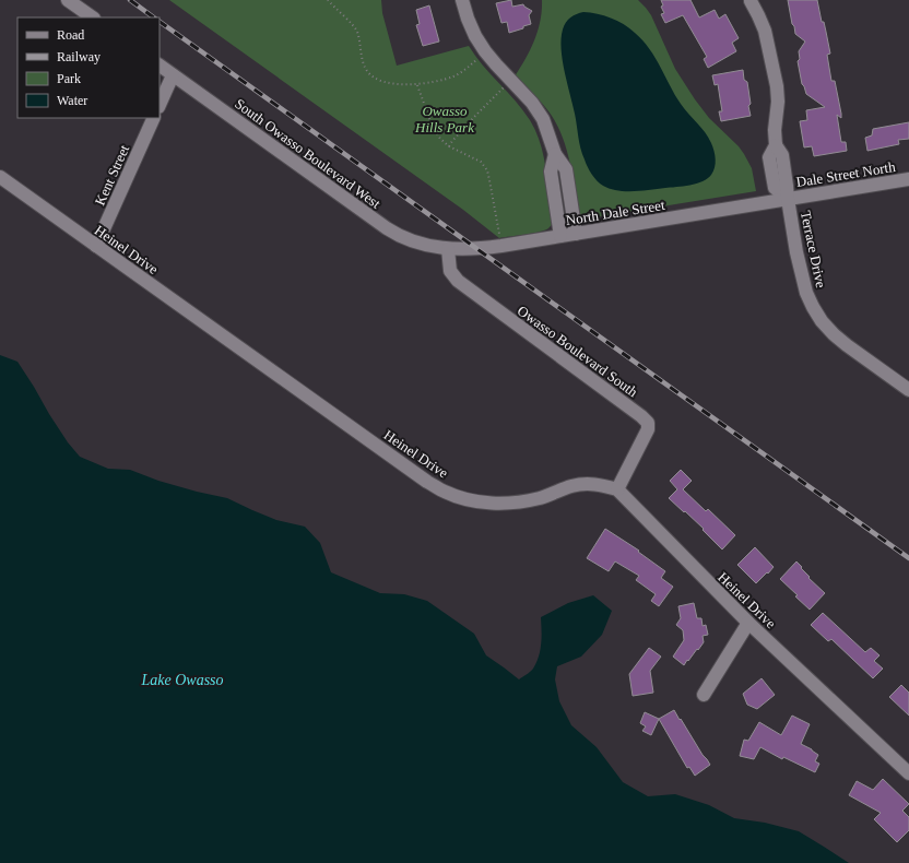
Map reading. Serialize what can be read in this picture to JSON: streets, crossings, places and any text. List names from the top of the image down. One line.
{"streets":{"street":["South Owasso Boulevard West","Dale Street North","Kent Street","North Dale Street","Heinel Drive","Terrace Drive","Owasso Boulevard South"]},"crossings":[["South Owasso Boulevard West","North Dale Street"],["South Owasso Boulevard West","Owasso Boulevard South"],["Dale Street North","North Dale Street"],["Dale Street North","Terrace Drive"],["Kent Street","Heinel Drive"],["North Dale Street","Terrace Drive"],["North Dale Street","Owasso Boulevard South"],["Heinel Drive","Owasso Boulevard South"]],"water":["Lake Owasso"],"parks":["Owasso Hills Park"],"legend":["Road","Railway","Park","Water"]}
